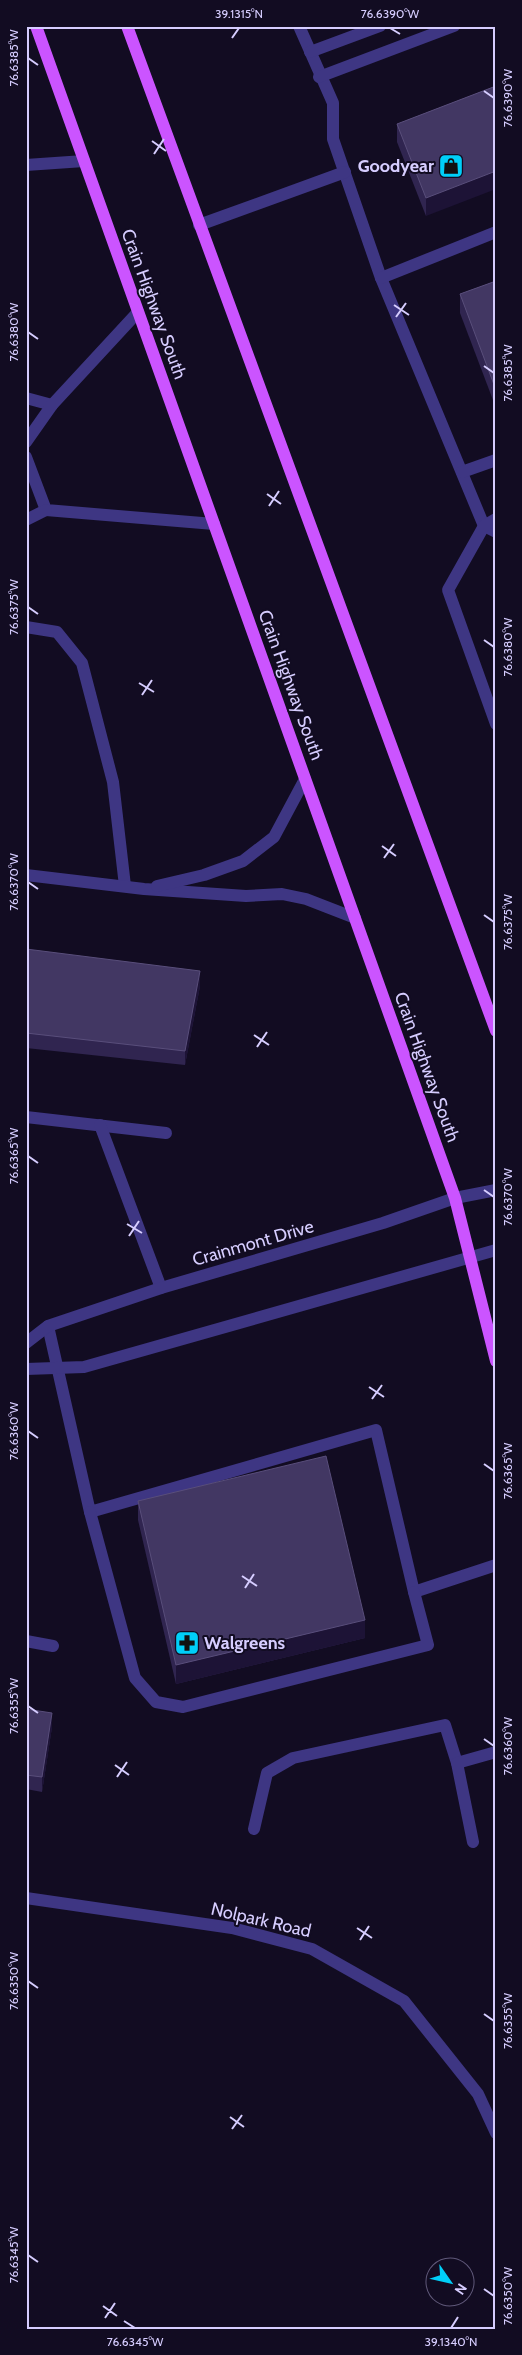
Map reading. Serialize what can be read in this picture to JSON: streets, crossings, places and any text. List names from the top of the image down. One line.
{"streets":{"main road":["Crain Highway South"],"street":["Crainmont Drive","Nolpark Road"]},"crossings":[["Crain Highway South","Crainmont Drive"]],"places":{"shop":["Goodyear"],"pharmacy":["Walgreens"]},"north":"bottom right","coordinates":["39.1315°N","76.6390°W","76.6385°W","76.6380°W","76.6375°W","76.6370°W","76.6365°W","76.6360°W","76.6355°W","76.6350°W","76.6345°W","39.1340°N"]}
